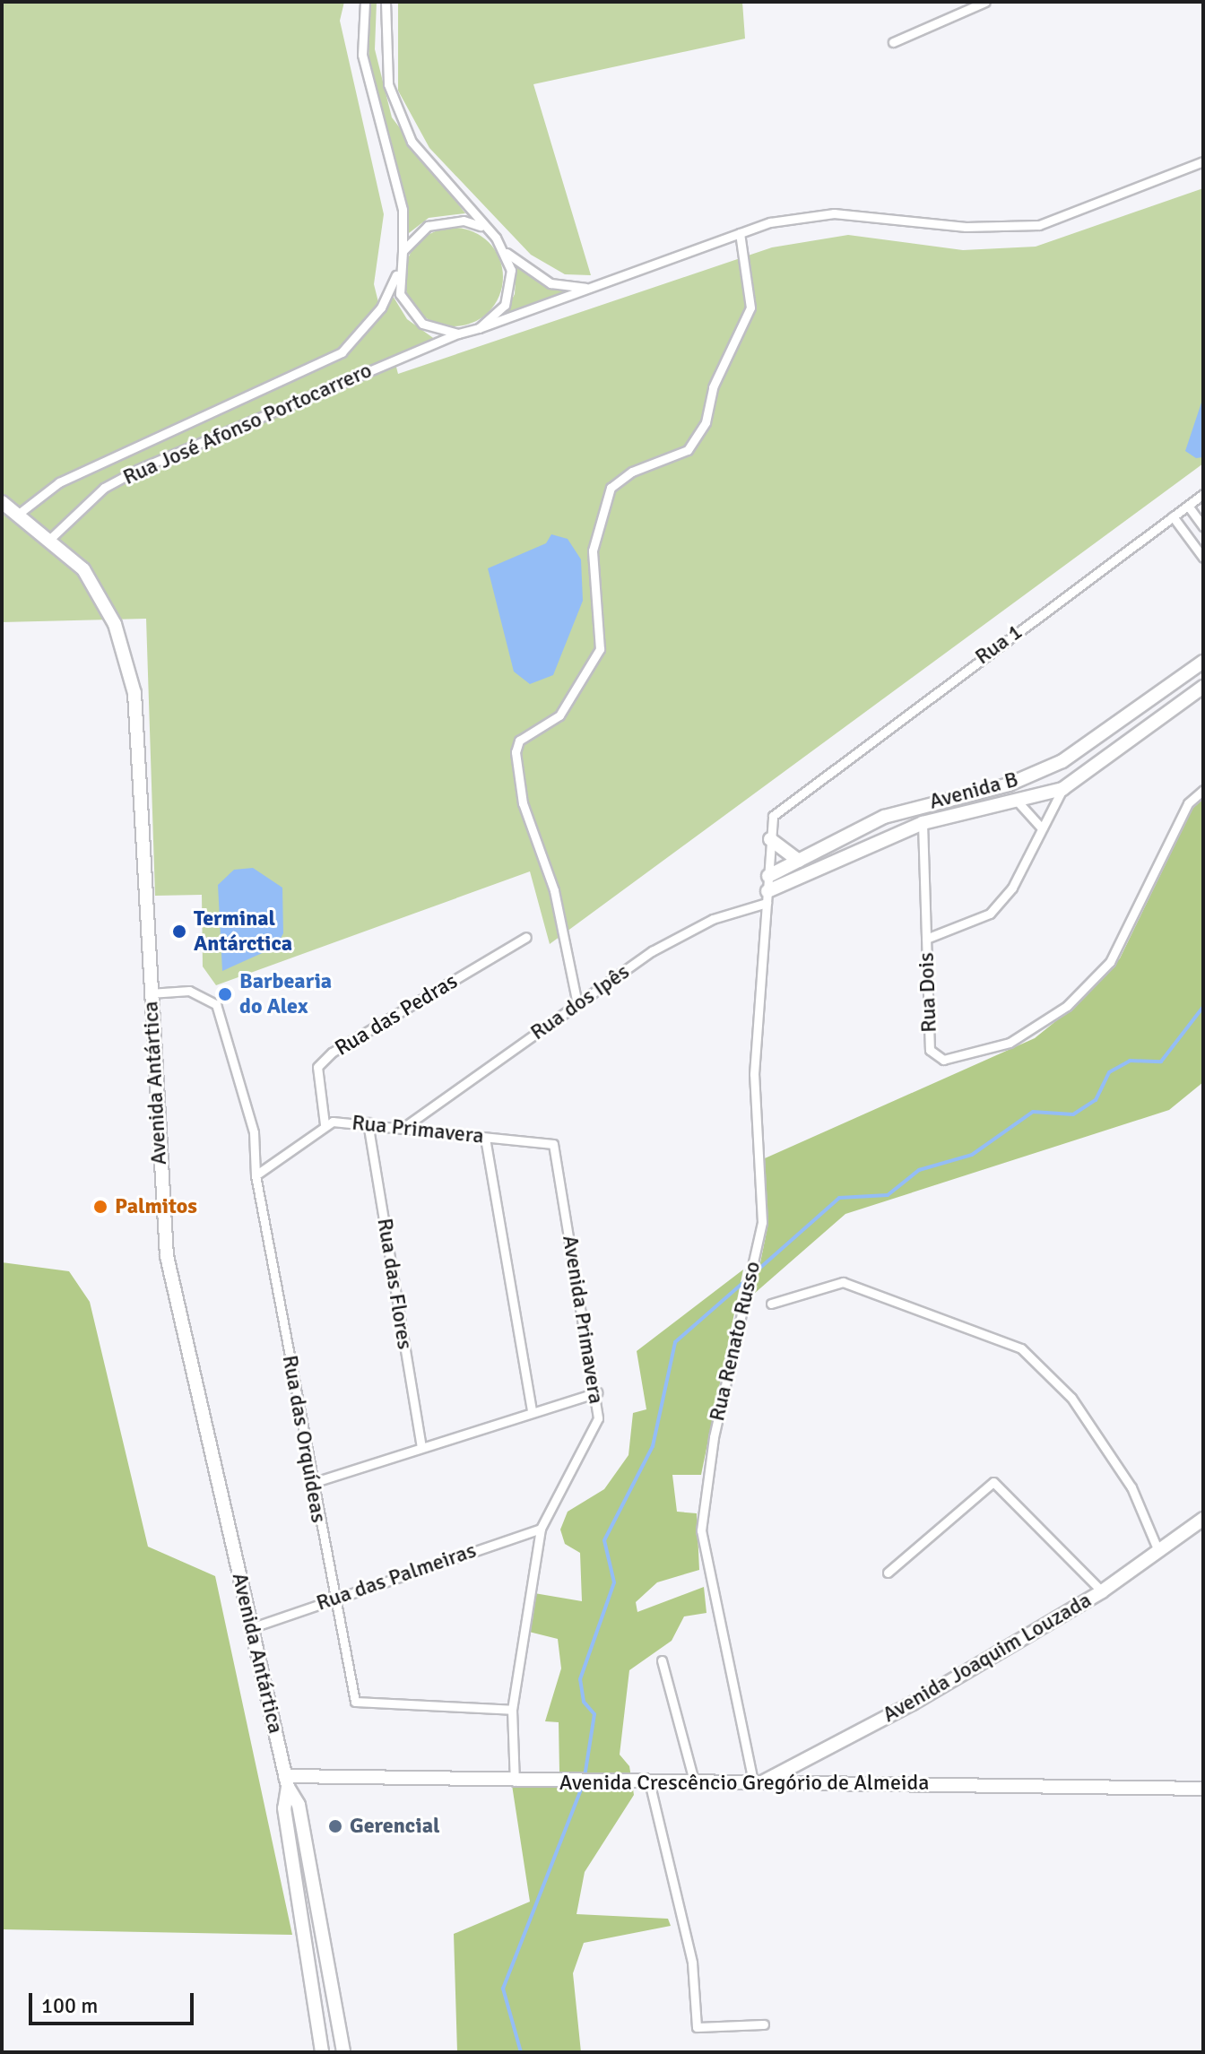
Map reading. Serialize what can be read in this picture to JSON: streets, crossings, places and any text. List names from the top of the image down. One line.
{"streets":{"main road":["Avenida B","Avenida Antártica","Avenida Joaquim Louzada","Avenida Crescêncio Gregório de Almeida"],"street":["Rua José Afonso Portocarrero","Rua 1","Rua Dois","Rua dos Ipês","Rua das Pedras","Rua Primavera","Rua das Flores","Avenida Primavera","Rua Renato Russo","Rua das Orquídeas","Rua das Palmeiras"]},"crossings":[["Rua José Afonso Portocarrero","Avenida Antártica"],["Rua 1","Avenida B"],["Rua 1","Rua dos Ipês"],["Rua 1","Rua Renato Russo"],["Avenida B","Rua Dois"],["Avenida B","Rua dos Ipês"],["Avenida B","Rua Renato Russo"],["Rua dos Ipês","Rua Primavera"],["Rua dos Ipês","Rua Renato Russo"],["Rua das Pedras","Rua Primavera"],["Avenida Antártica","Rua das Orquídeas"],["Avenida Antártica","Rua das Palmeiras"],["Avenida Antártica","Avenida Crescêncio Gregório de Almeida"],["Rua Primavera","Rua das Flores"],["Rua Primavera","Avenida Primavera"],["Rua Primavera","Rua das Orquídeas"],["Avenida Primavera","Rua das Orquídeas"],["Avenida Primavera","Rua das Palmeiras"],["Avenida Primavera","Avenida Crescêncio Gregório de Almeida"],["Rua Renato Russo","Avenida Joaquim Louzada"],["Rua Renato Russo","Avenida Crescêncio Gregório de Almeida"],["Rua das Orquídeas","Rua das Palmeiras"],["Avenida Joaquim Louzada","Avenida Crescêncio Gregório de Almeida"]],"places":["Terminal Antárctica","Barbearia do Alex","Palmitos","Gerencial"],"scale_bar":"100 m"}
